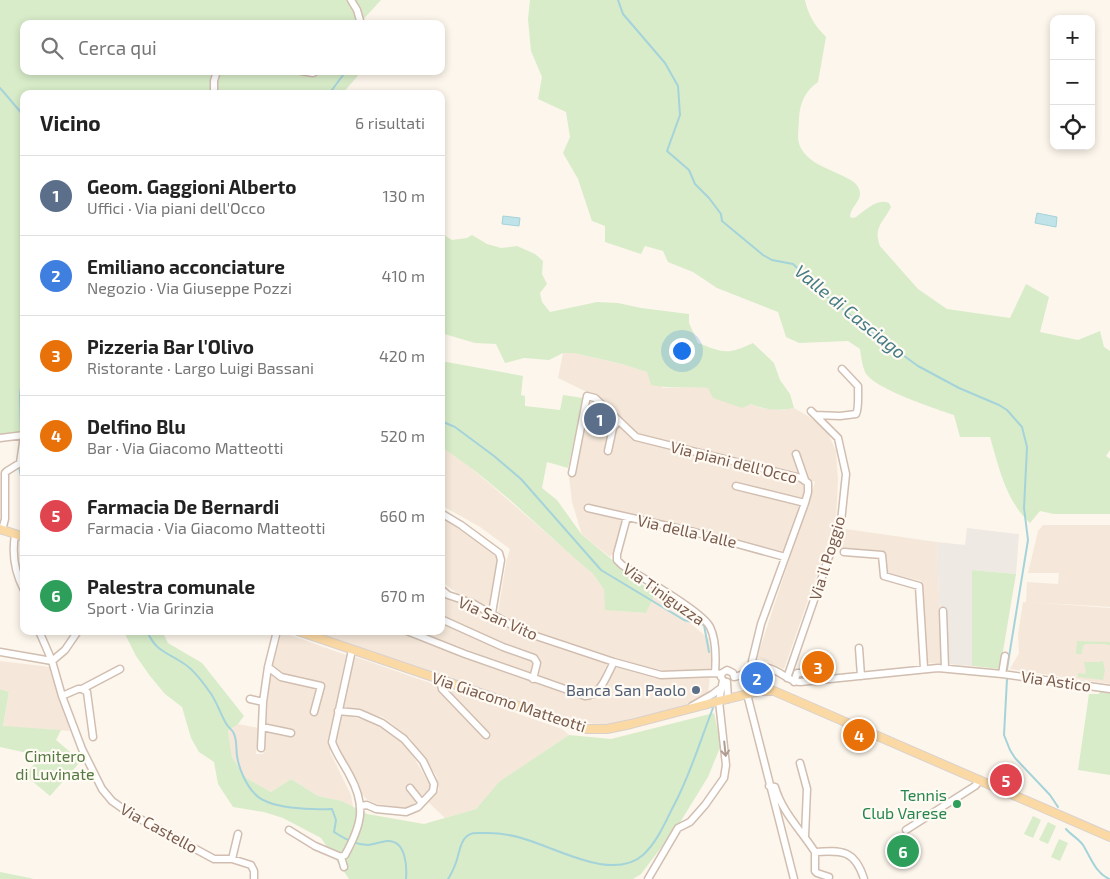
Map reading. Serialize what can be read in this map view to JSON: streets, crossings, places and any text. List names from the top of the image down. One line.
{"streets":{"main road":["Via Giacomo Matteotti"],"street":["Via piani dell'Occo","Via della Valle","Via il Poggio","Via Tiniguzza","Via San Vito","Via Astico","Via Castello"]},"crossings":[["Via piani dell'Occo","Via della Valle"],["Via della Valle","Via Tiniguzza"],["Via il Poggio","Via Astico"],["Via Tiniguzza","Via San Vito"]],"water":["Valle di Casciago"],"parks":["Cimitero di Luvinate"],"places":["Banca San Paolo","Tennis Club Varese"],"page":{"map_buttons":["+","−"],"search":"Cerca qui","heading":["Vicino","6 risultati"],"list":[{"mark":"1","name":"Geom. Gaggioni Alberto","note":"Uffici · Via piani dell'Occo","value":"130 m"},{"mark":"2","name":"Emiliano acconciature","note":"Negozio · Via Giuseppe Pozzi","value":"410 m"},{"mark":"3","name":"Pizzeria Bar l'Olivo","note":"Ristorante · Largo Luigi Bassani","value":"420 m"},{"mark":"4","name":"Delfino Blu","note":"Bar · Via Giacomo Matteotti","value":"520 m"},{"mark":"5","name":"Farmacia De Bernardi","note":"Farmacia · Via Giacomo Matteotti","value":"660 m"},{"mark":"6","name":"Palestra comunale","note":"Sport · Via Grinzia","value":"670 m"}],"pins":["1","3","2","4","5","6"]}}
